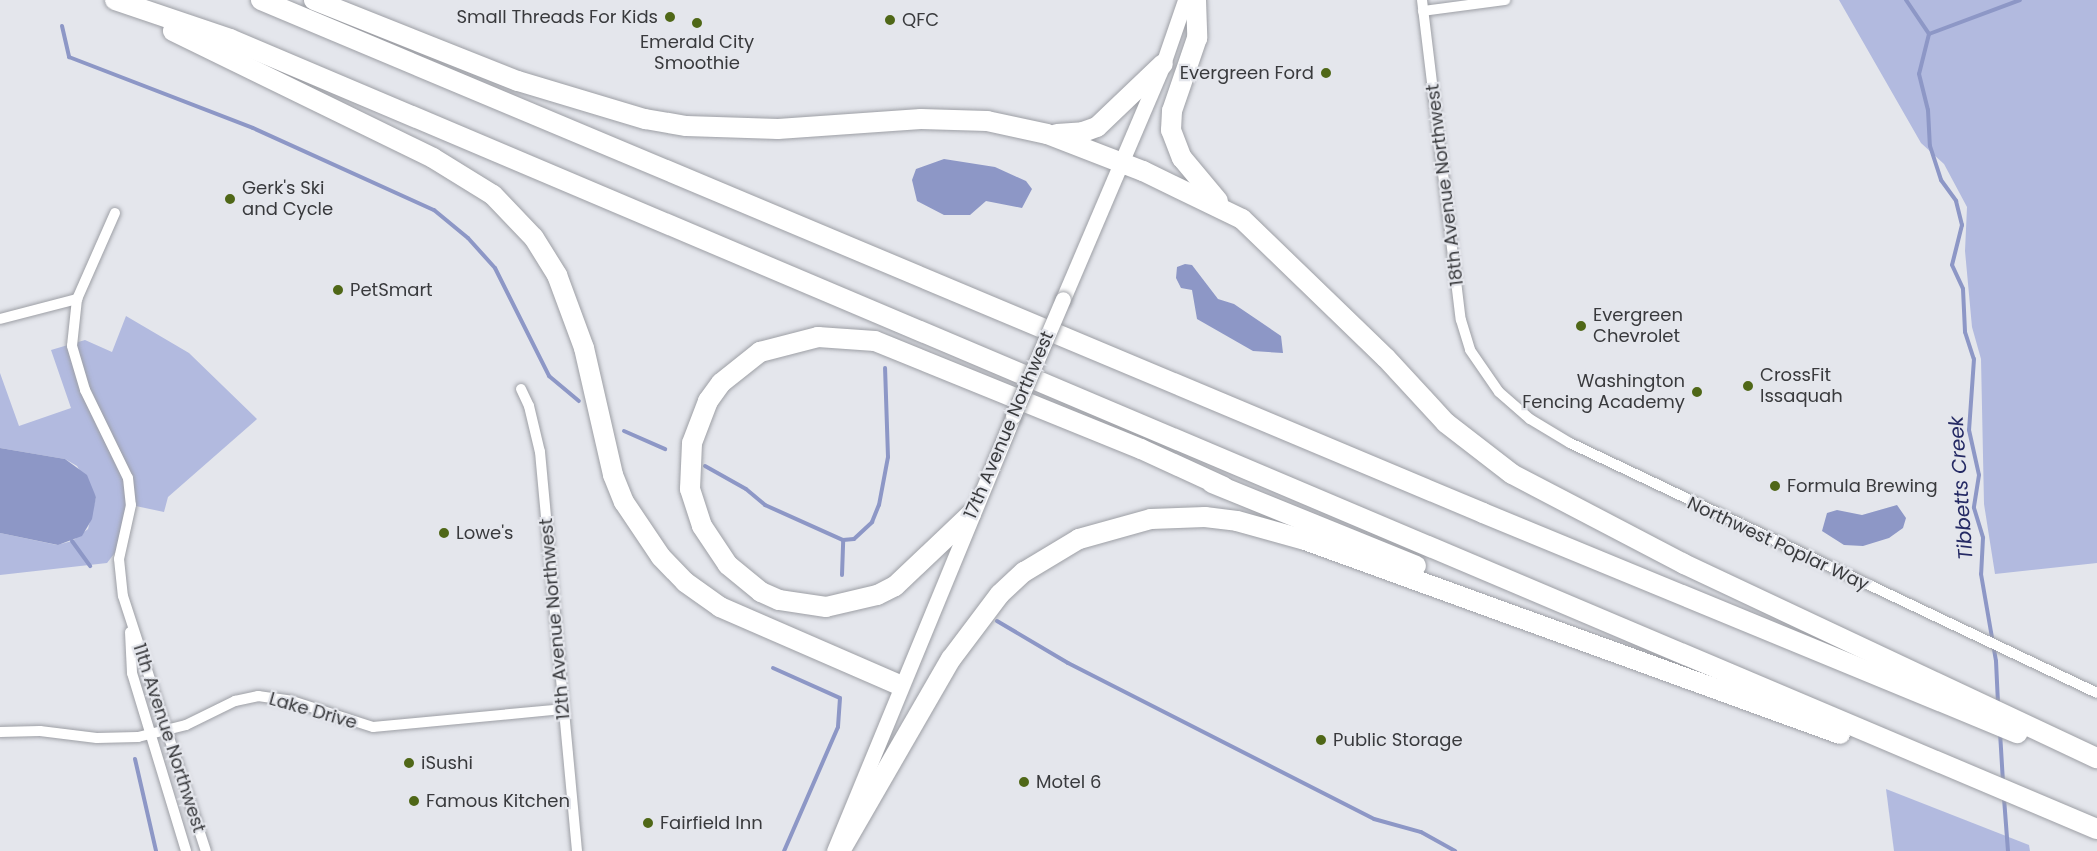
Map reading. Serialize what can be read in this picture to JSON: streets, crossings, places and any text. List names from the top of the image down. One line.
{"streets":{"main road":["17th Avenue Northwest"],"street":["18th Avenue Northwest","Northwest Poplar Way","12th Avenue Northwest","Lake Drive","11th Avenue Northwest"]},"crossings":[["18th Avenue Northwest","Northwest Poplar Way"],["12th Avenue Northwest","Lake Drive"],["Lake Drive","11th Avenue Northwest"]],"water":["Tibbetts Creek"],"places":["Small Threads For Kids","QFC","Emerald City Smoothie","Evergreen Ford","Gerk's Ski and Cycle","PetSmart","Evergreen Chevrolet","CrossFit Issaquah","Washington Fencing Academy","Formula Brewing","Lowe's","Public Storage","iSushi","Motel 6","Famous Kitchen","Fairfield Inn"]}
